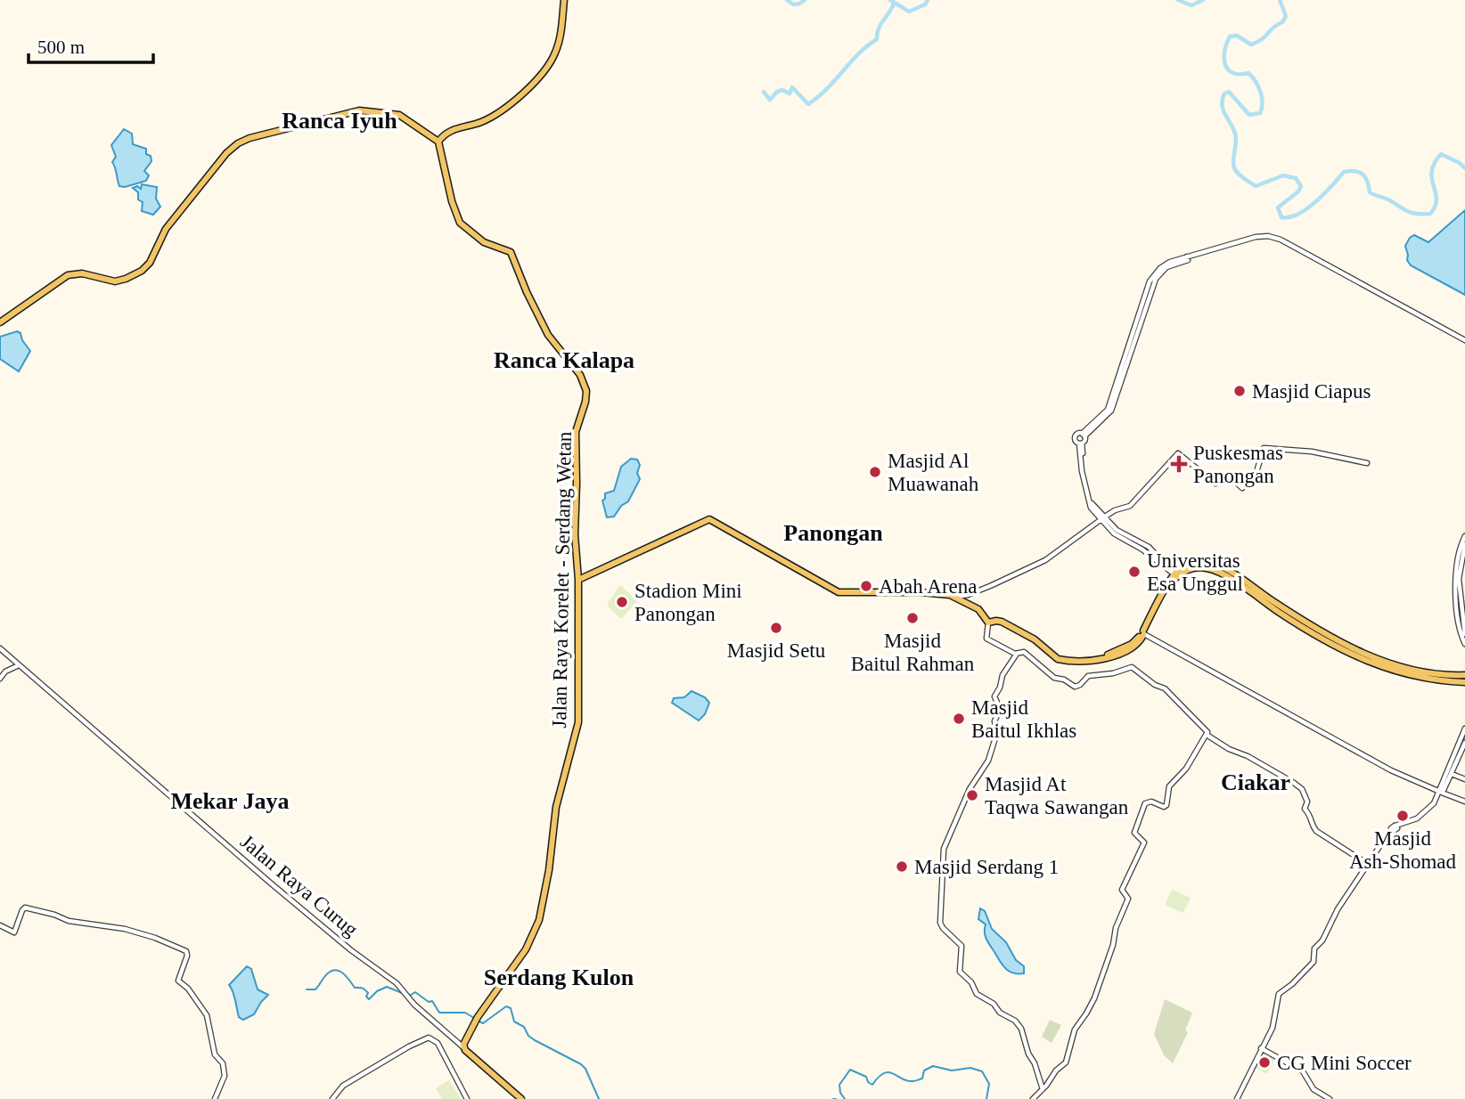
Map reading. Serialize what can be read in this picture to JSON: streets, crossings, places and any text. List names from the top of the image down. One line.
{"streets":{"main road":["Jalan Raya Korelet - Serdang Wetan"],"street":["Jalan Raya Curug"]},"crossings":[["Jalan Raya Korelet - Serdang Wetan","Jalan Raya Curug"]],"districts":["Ranca Iyuh","Ranca Kalapa","Panongan","Ciakar","Mekar Jaya","Serdang Kulon"],"places":{"other":["Masjid Ciapus","Masjid Al Muawanah","Universitas Esa Unggul","Abah Arena","Stadion Mini Panongan","Masjid Baitul Rahman","Masjid Setu","Masjid Baitul Ikhlas","Masjid At Taqwa Sawangan","Masjid Ash-Shomad","Masjid Serdang 1","CG Mini Soccer"],"health":["Puskesmas Panongan"]},"scale_bar":"500 m"}
